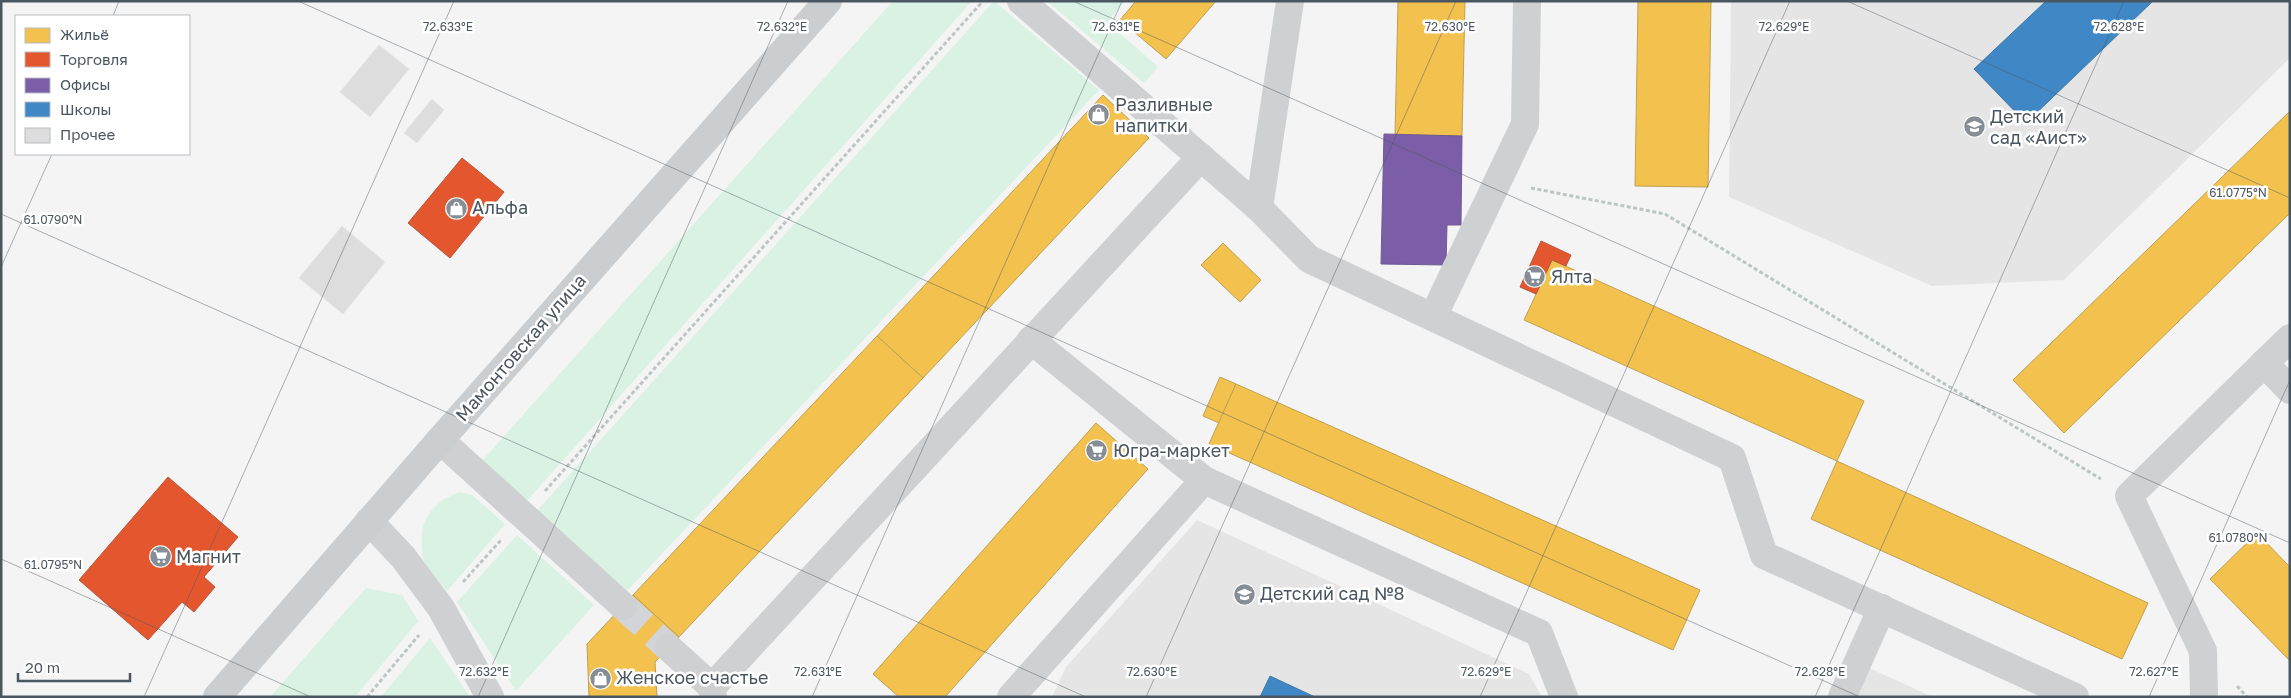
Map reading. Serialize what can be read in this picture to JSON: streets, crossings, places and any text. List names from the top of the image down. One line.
{"streets":{"main road":["Мамонтовская улица"]},"places":{"shop":["Разливные напитки","Альфа","Женское счастье"],"school or university":["Детский сад «Аист»","Детский сад №8"],"supermarket":["Ялта","Югра-маркет","Магнит"]},"legend":["Жильё","Торговля","Офисы","Школы","Прочее"],"scale_bar":"20 m","coordinates":["72.633°E","72.632°E","72.631°E","72.629°E","72.628°E","72.630°E","61.0775°N","61.0790°N","61.0780°N","61.0795°N","72.627°E"]}
